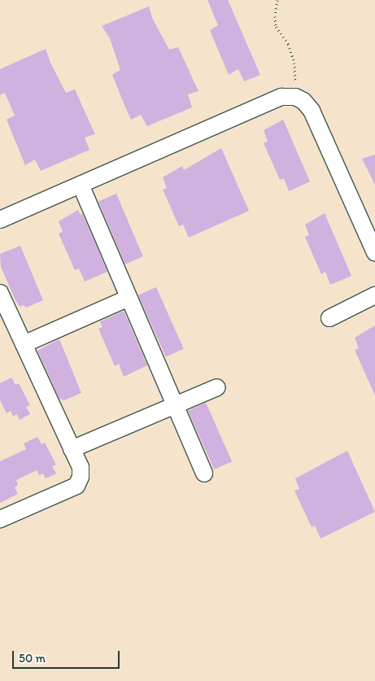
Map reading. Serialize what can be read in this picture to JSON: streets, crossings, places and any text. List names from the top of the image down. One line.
{"scale_bar":"50 m"}
